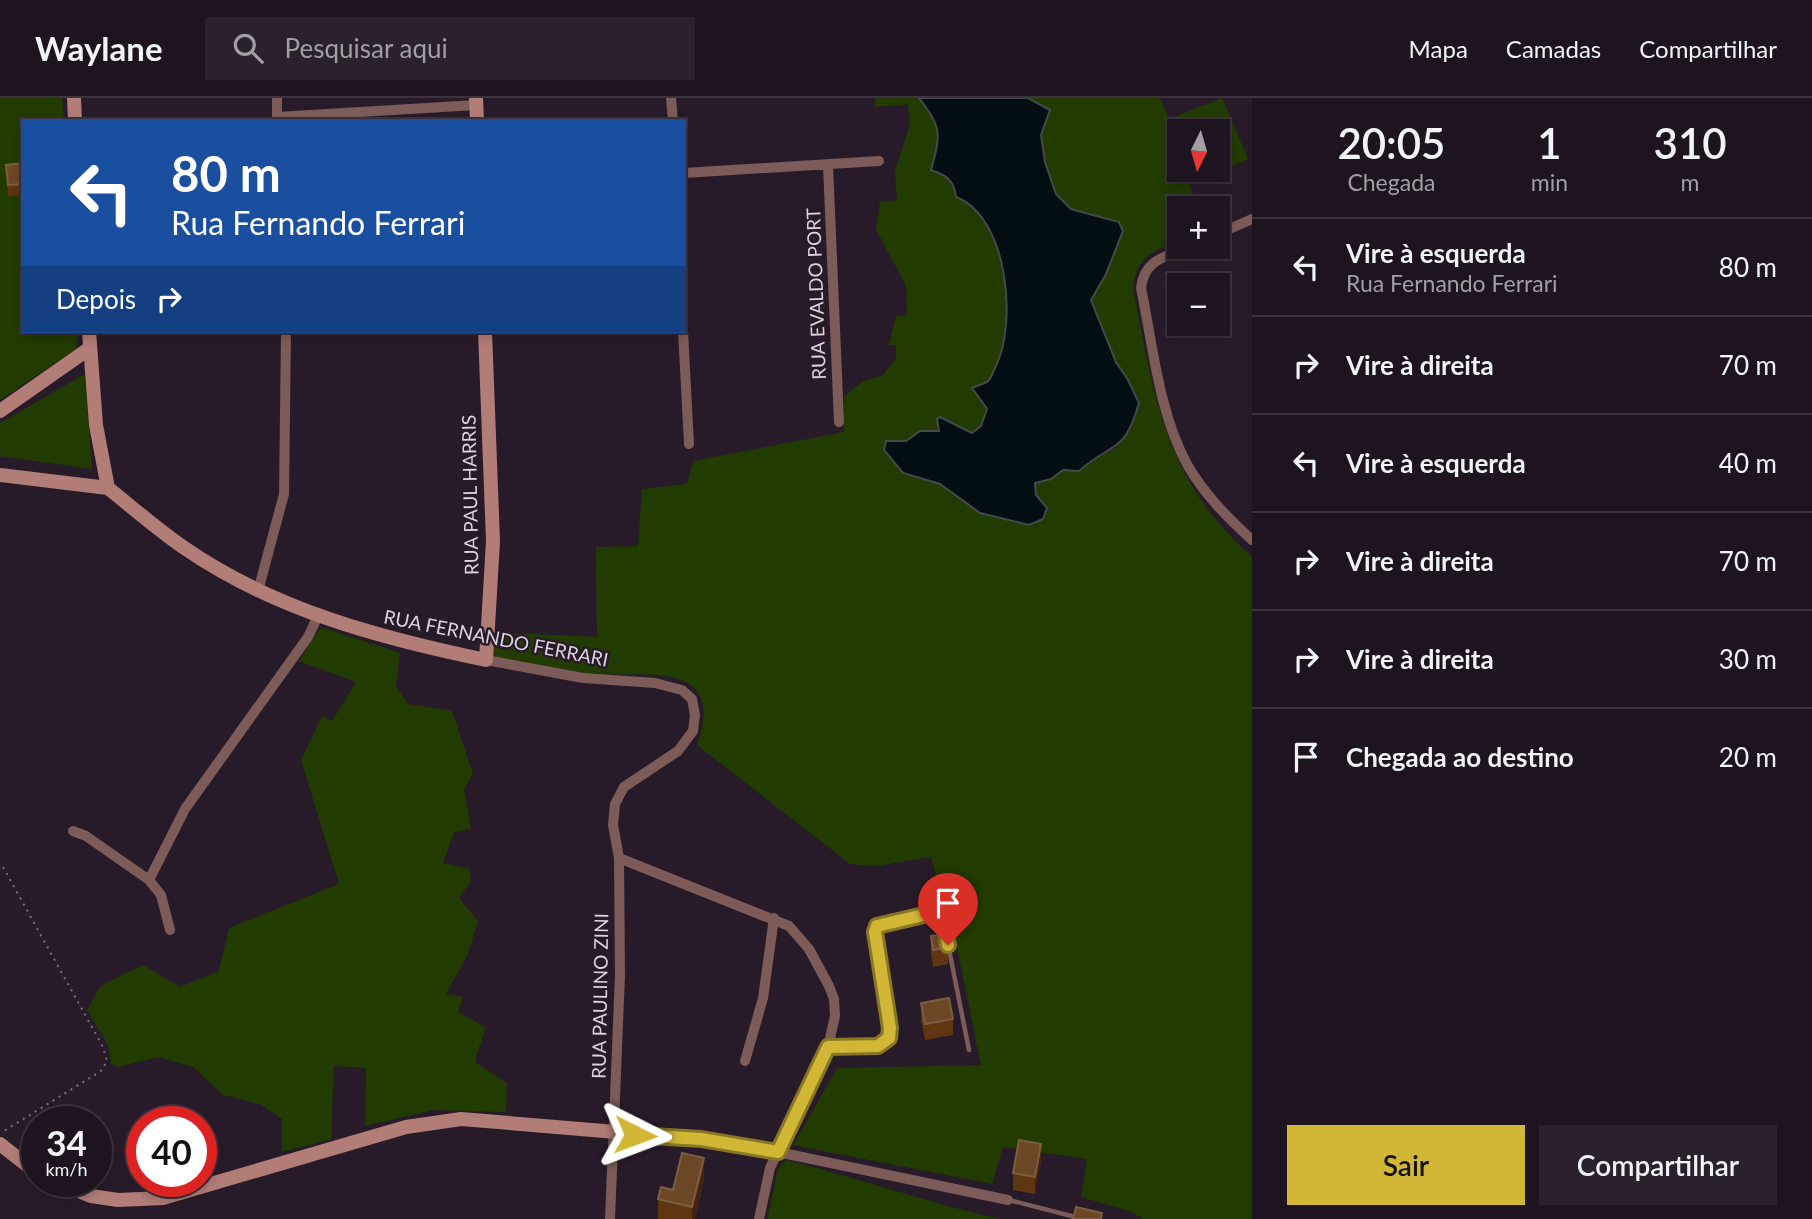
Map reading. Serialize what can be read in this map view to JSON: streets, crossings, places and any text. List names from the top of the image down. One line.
{"streets":{"street":["RUA EVALDO PORT","RUA PAUL HARRIS","RUA FERNANDO FERRARI","RUA PAULINO ZINI"]},"crossings":[["RUA PAUL HARRIS","RUA FERNANDO FERRARI"],["RUA FERNANDO FERRARI","RUA PAULINO ZINI"]],"north":"bottom","page":{"header":"Waylane","search":"Pesquisar aqui","nav":["Mapa","Camadas","Compartilhar"],"eta":["20:05","Chegada","1","min","310","m"],"map_buttons":["+","−"],"turn":["80 m","Rua Fernando Ferrari"],"list":[{"name":"Vire à esquerda","note":"Rua Fernando Ferrari","value":"80 m"},{"name":"Vire à direita","value":"70 m"},{"name":"Vire à esquerda","value":"40 m"},{"name":"Vire à direita","value":"70 m"},{"name":"Vire à direita","value":"30 m"},{"name":"Chegada ao destino","value":"20 m"}],"then":"Depois","speed":"34 km/h","limit":"40","buttons":["Sair","Compartilhar"]}}
